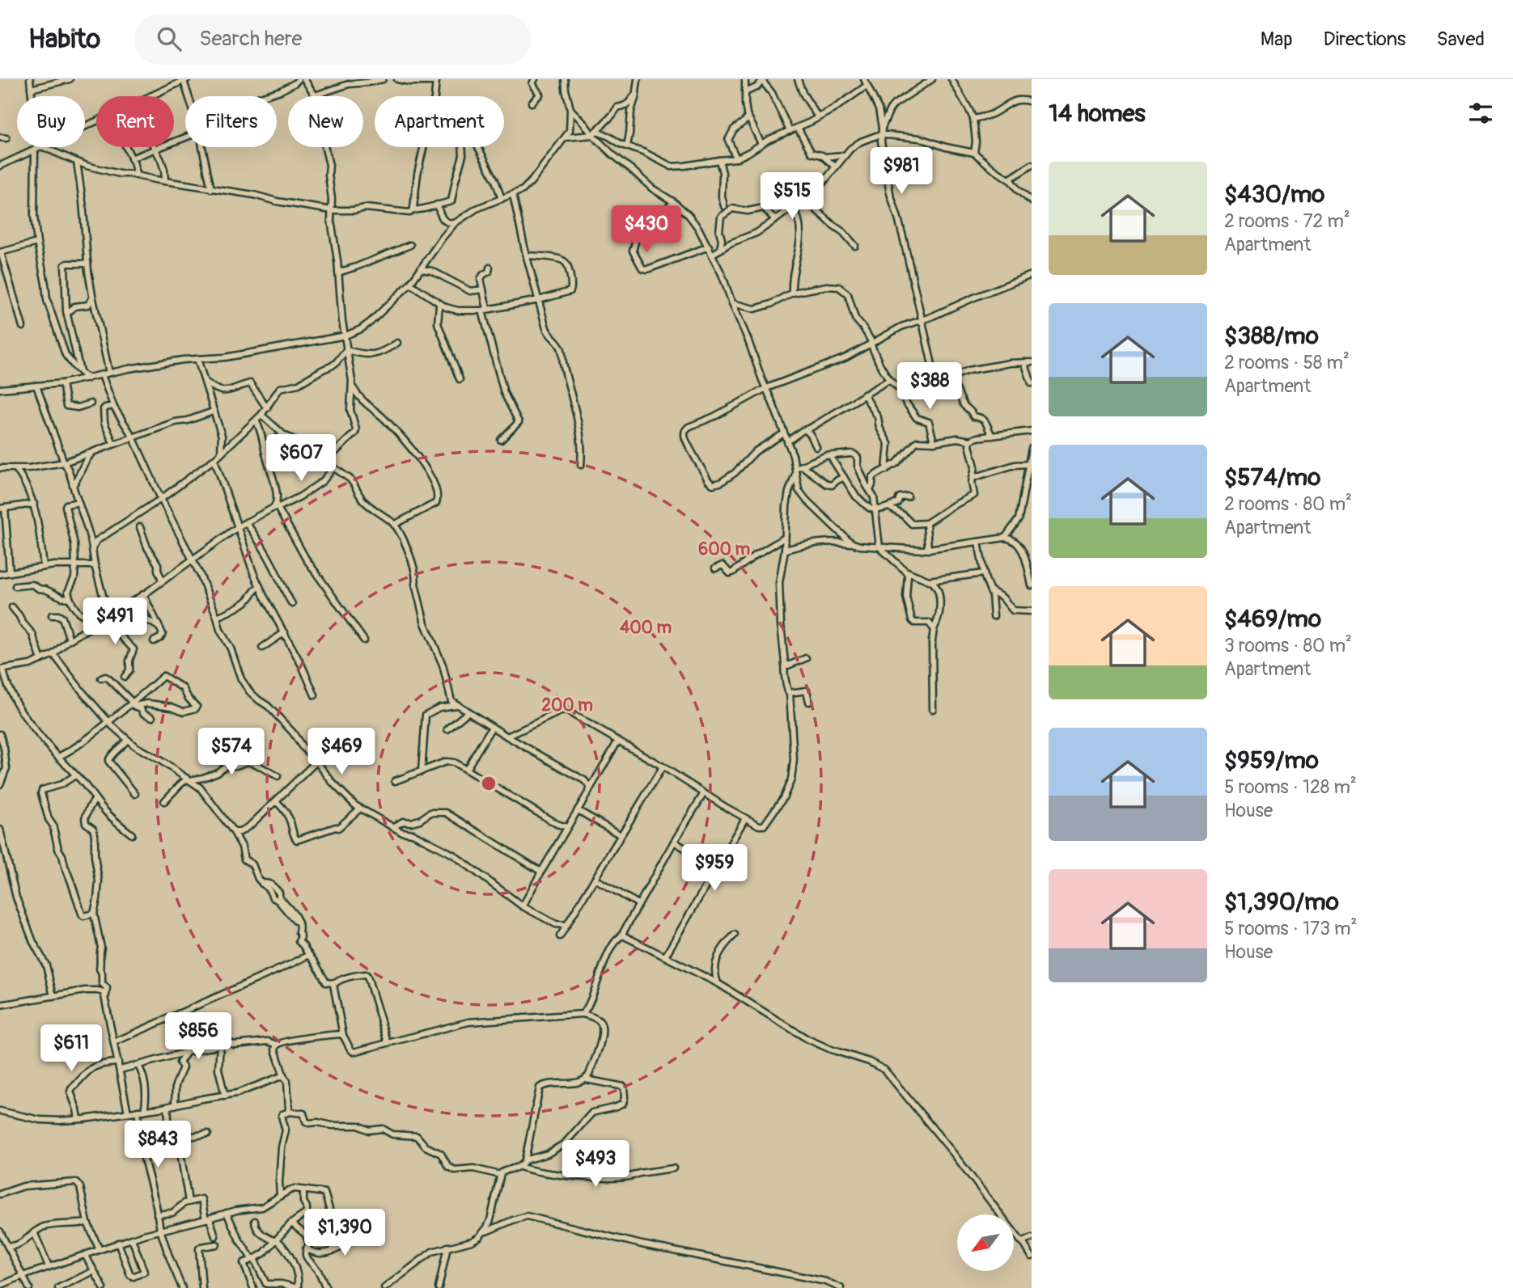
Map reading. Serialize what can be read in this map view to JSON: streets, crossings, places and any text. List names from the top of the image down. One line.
{"north":"bottom left","page":{"header":"Habito","search":"Search here","nav":["Map","Directions","Saved"],"heading":"14 homes","chip":["Buy","Rent","Filters","New","Apartment"],"price":["$981","$515","$430","$388","$607","$491","$574","$469","$959","$856","$611","$843","$493","$1,390"],"list":[{"name":"$430/mo","note":"2 rooms · 72 m² · Apartment"},{"name":"$388/mo","note":"2 rooms · 58 m² · Apartment"},{"name":"$574/mo","note":"2 rooms · 80 m² · Apartment"},{"name":"$469/mo","note":"3 rooms · 80 m² · Apartment"},{"name":"$959/mo","note":"5 rooms · 128 m² · House"},{"name":"$1,390/mo","note":"5 rooms · 173 m² · House"}]},"rings":["600 m","400 m","200 m"]}
